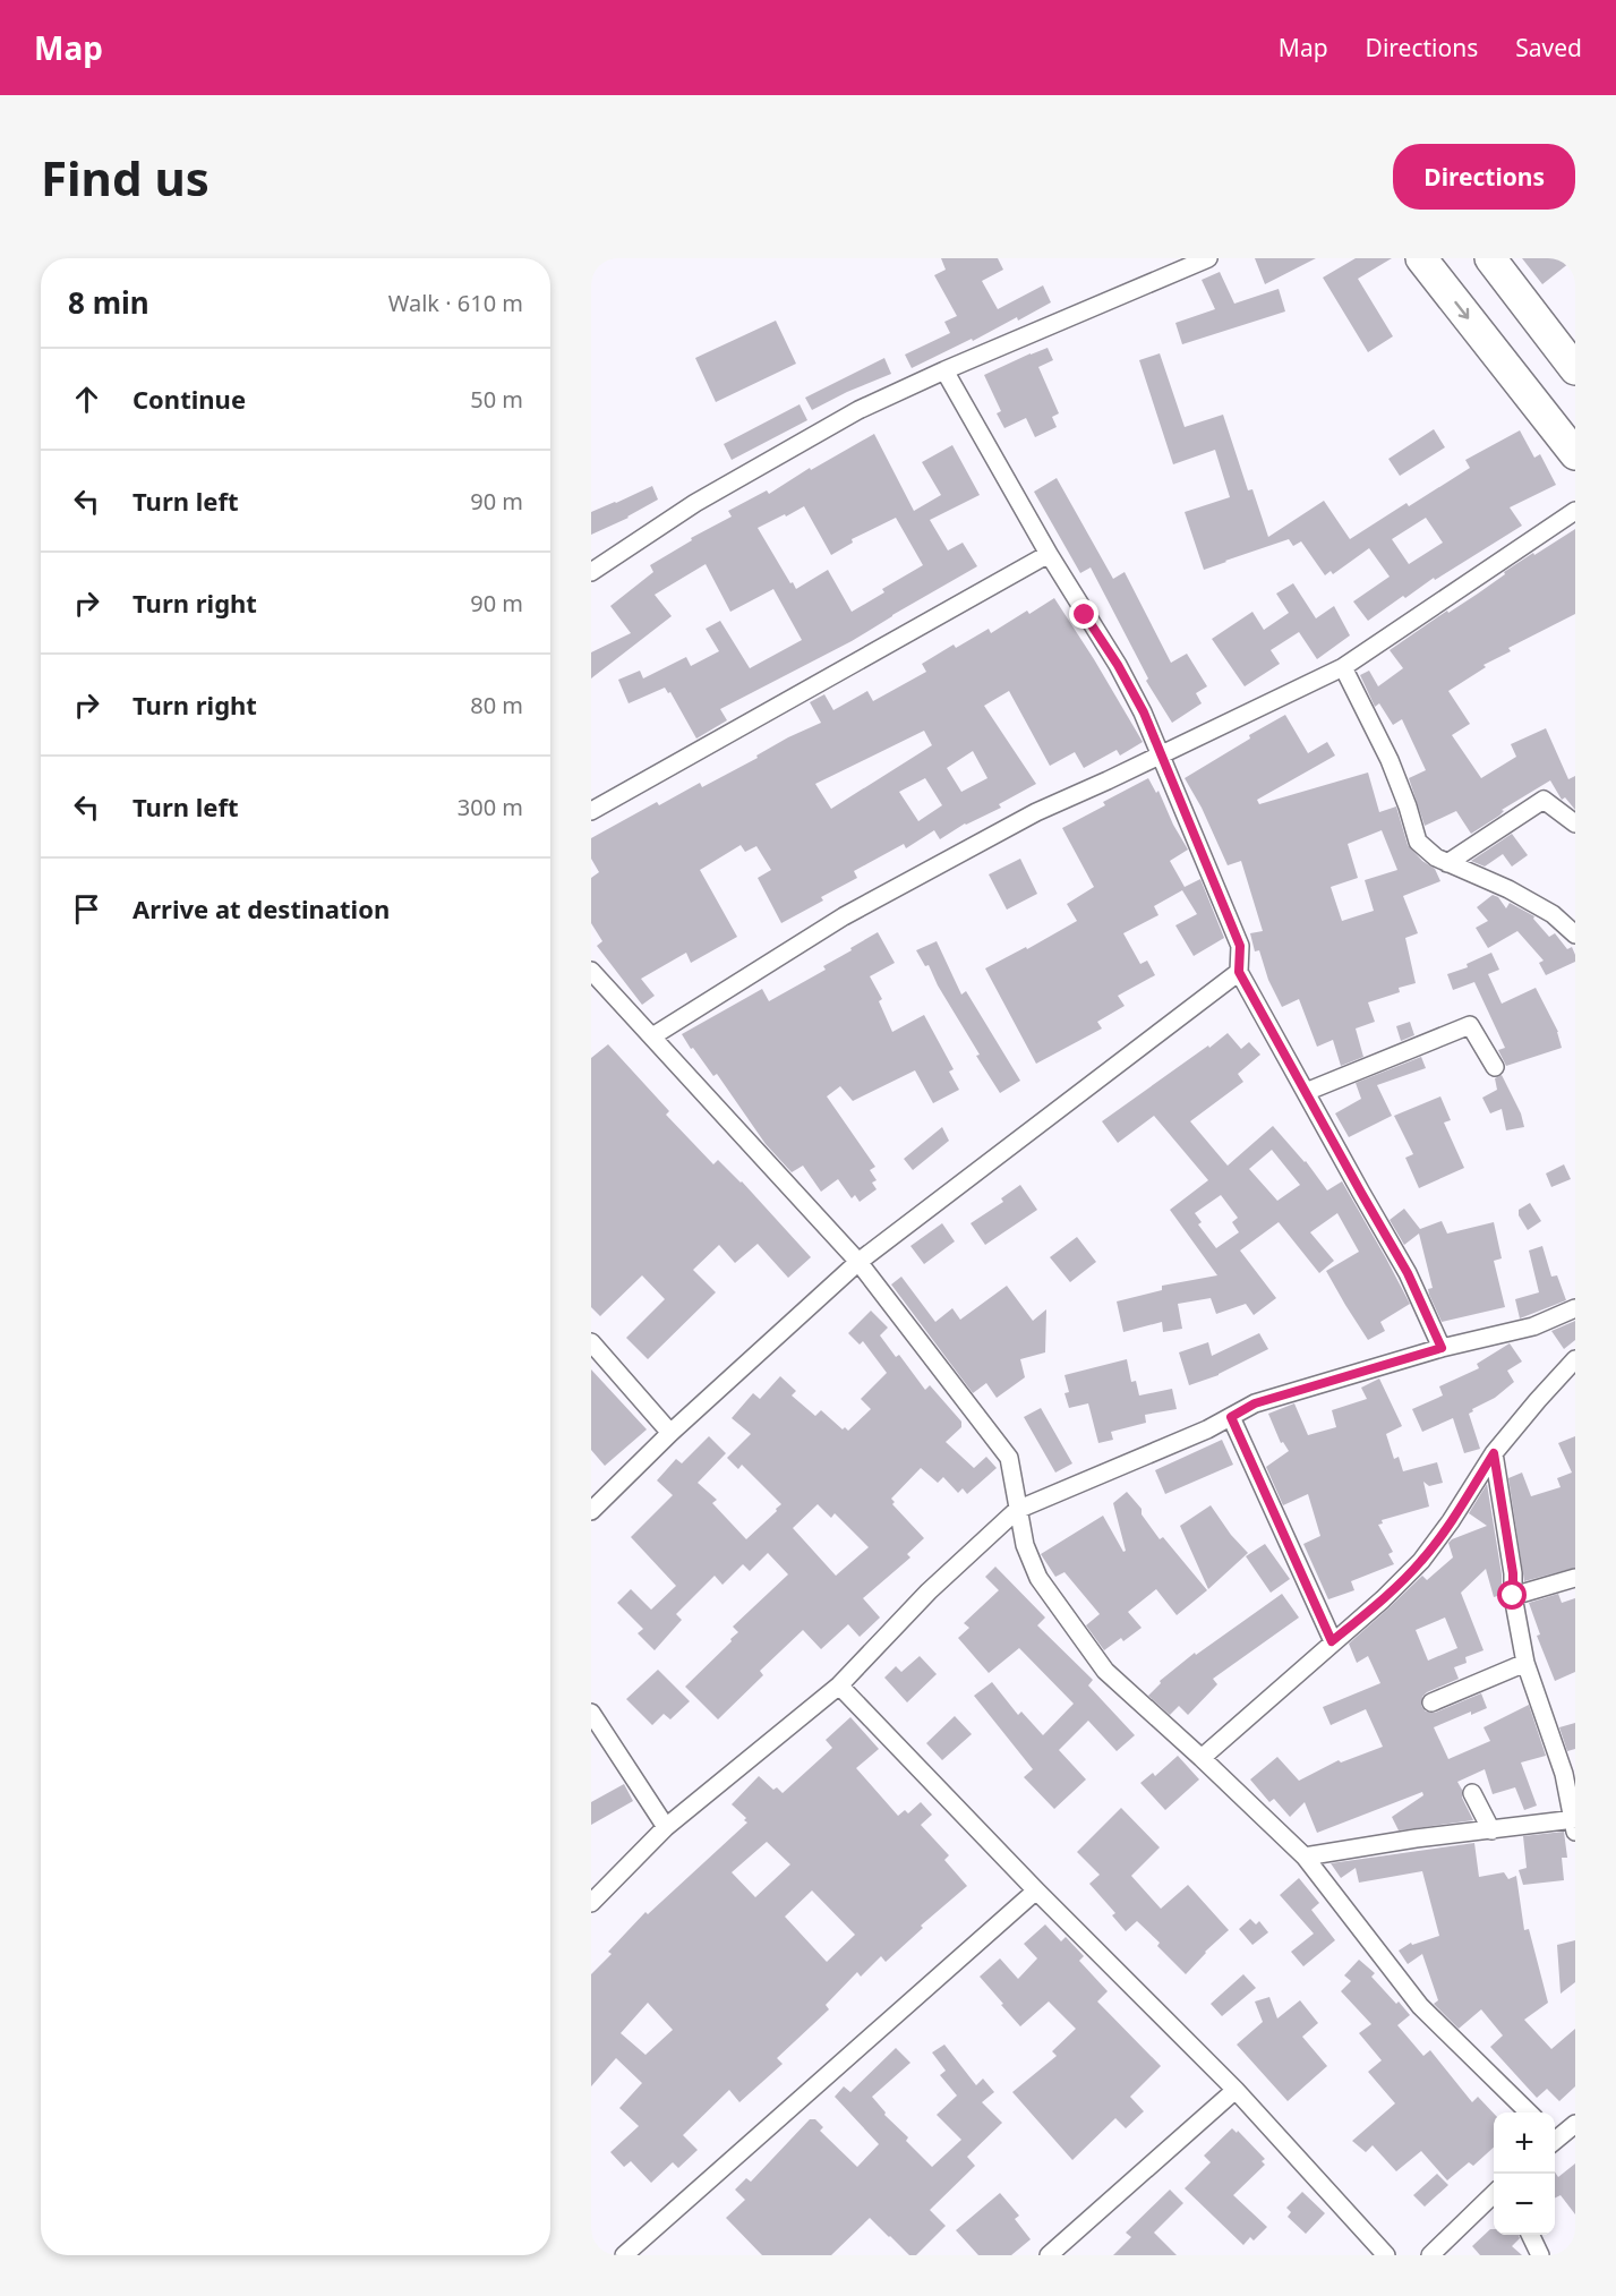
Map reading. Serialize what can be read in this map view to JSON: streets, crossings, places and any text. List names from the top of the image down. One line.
{"page":{"header":"Map","nav":["Map","Directions","Saved"],"buttons":"Directions","title":"Find us","heading":["8 min","Walk · 610 m"],"list":[["Continue","50 m"],["Turn left","90 m"],["Turn right","90 m"],["Turn right","80 m"],["Turn left","300 m"],"Arrive at destination"],"map_buttons":["+","−"]}}
